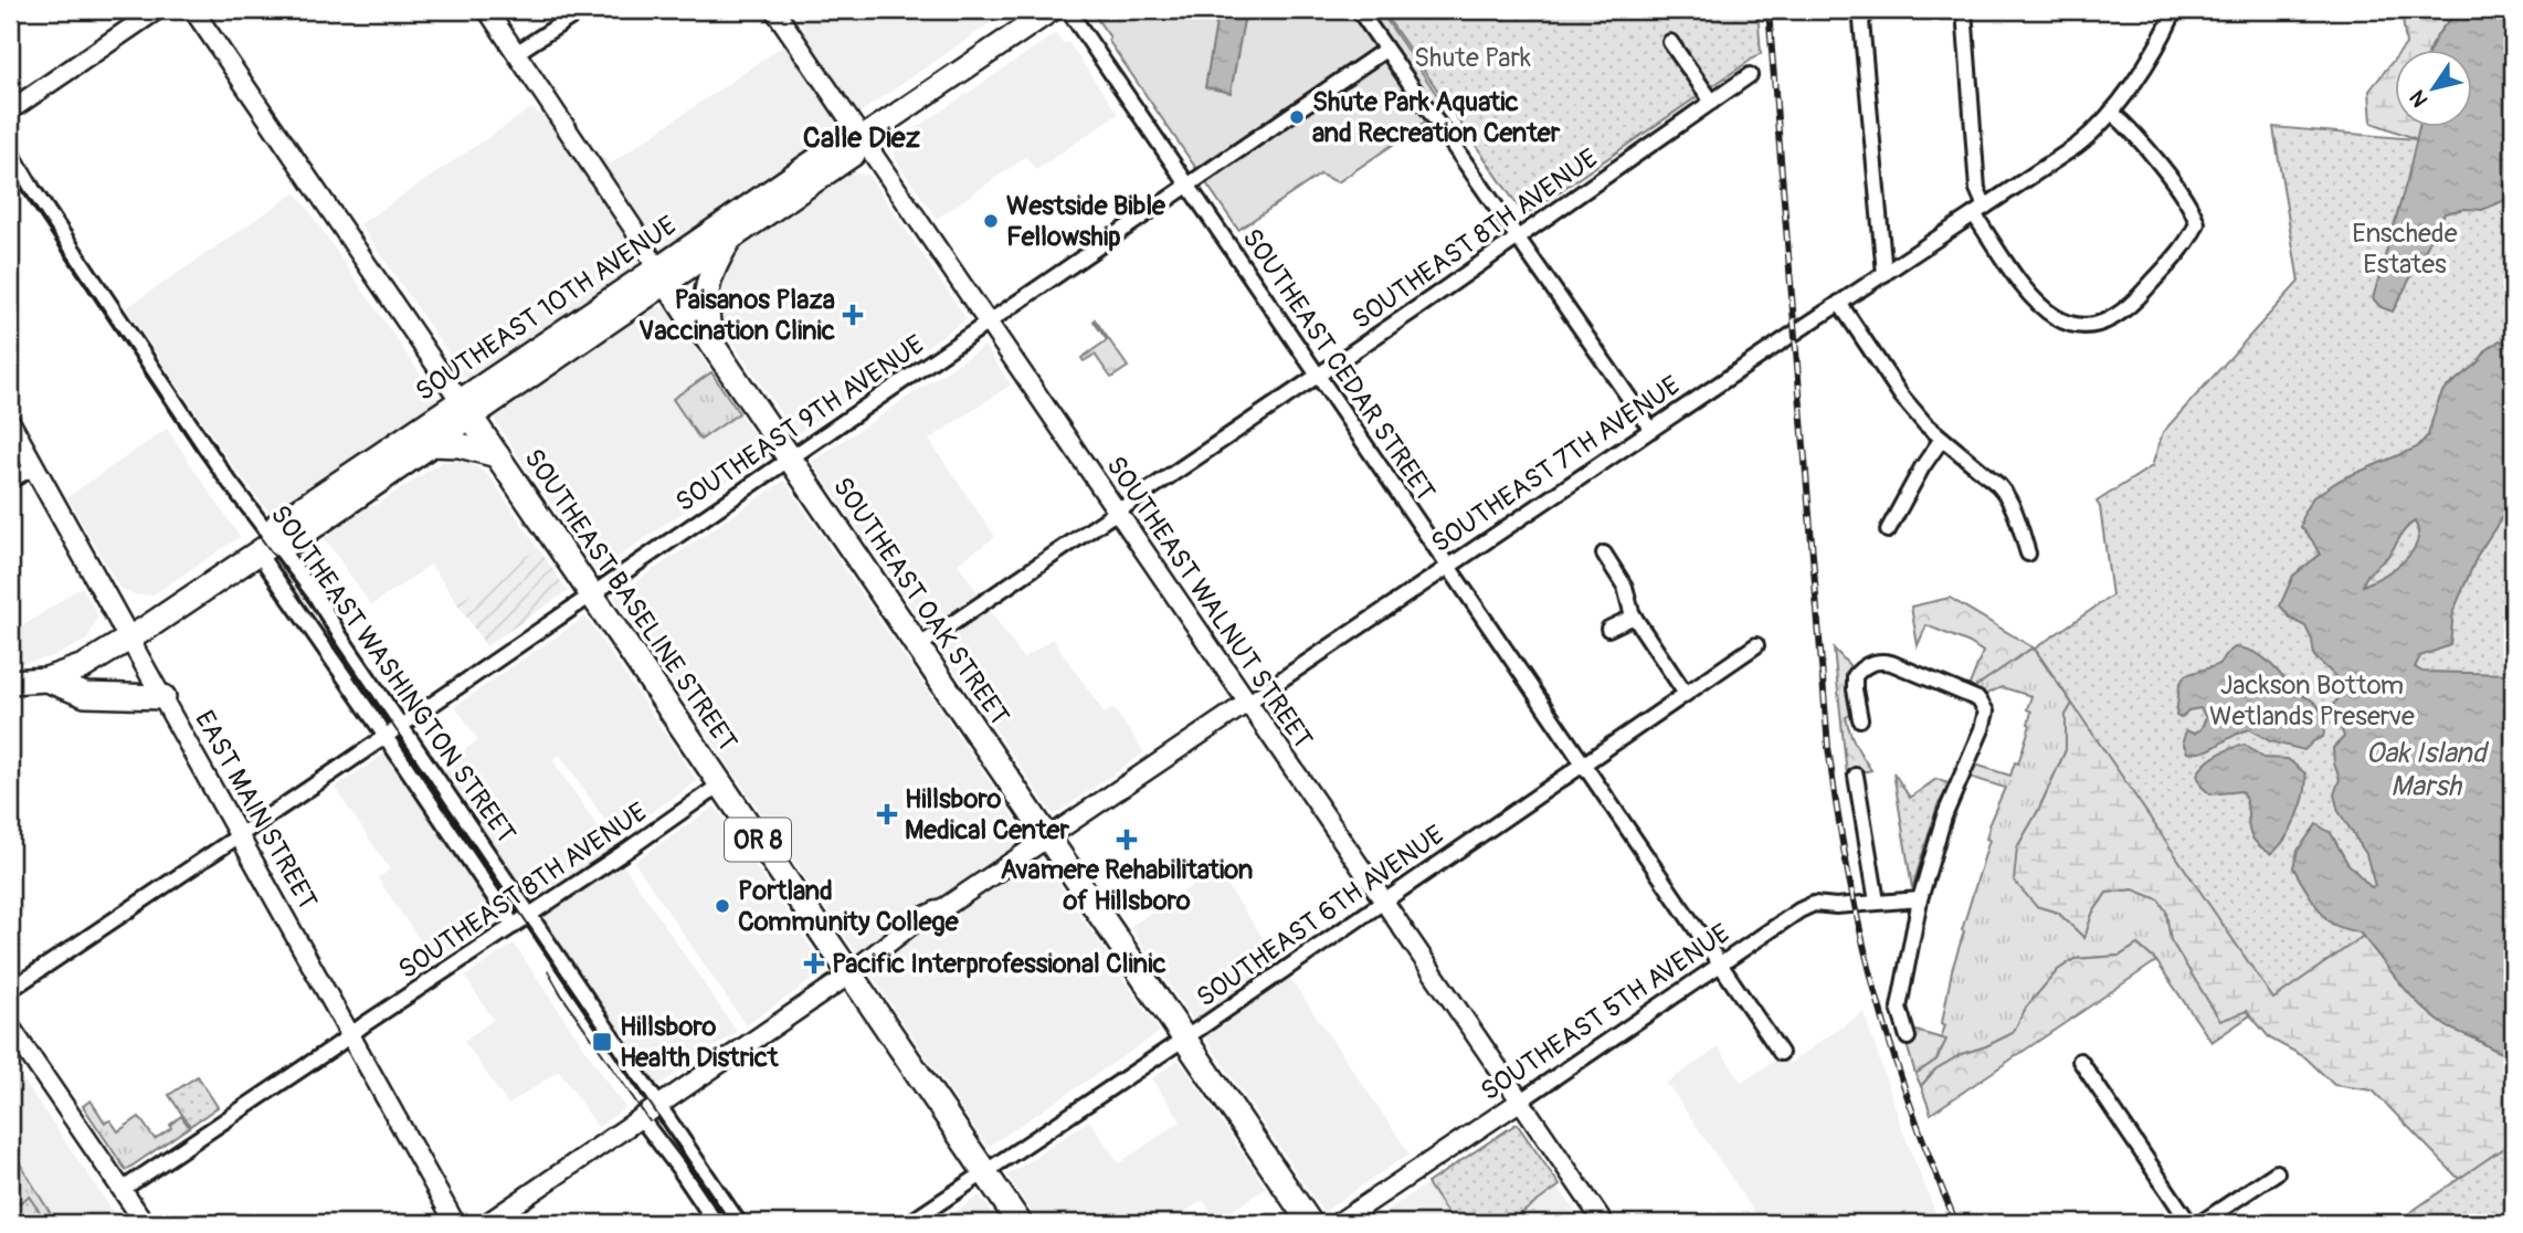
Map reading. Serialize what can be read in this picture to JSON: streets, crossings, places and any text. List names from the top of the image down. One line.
{"streets":{"highway":["SOUTHEAST 10TH AVENUE","SOUTHEAST BASELINE STREET","SOUTHEAST OAK STREET","OR 8"],"main road":["EAST MAIN STREET"],"street":["SOUTHEAST 8TH AVENUE","SOUTHEAST CEDAR STREET","SOUTHEAST 9TH AVENUE","SOUTHEAST 7TH AVENUE","SOUTHEAST WALNUT STREET","SOUTHEAST WASHINGTON STREET","SOUTHEAST 6TH AVENUE","SOUTHEAST 5TH AVENUE"]},"crossings":[["SOUTHEAST 8TH AVENUE","SOUTHEAST CEDAR STREET"],["SOUTHEAST 8TH AVENUE","SOUTHEAST BASELINE STREET"],["SOUTHEAST 8TH AVENUE","SOUTHEAST OAK STREET"],["SOUTHEAST 8TH AVENUE","SOUTHEAST WALNUT STREET"],["SOUTHEAST 8TH AVENUE","SOUTHEAST WASHINGTON STREET"],["SOUTHEAST 8TH AVENUE","EAST MAIN STREET"],["SOUTHEAST 10TH AVENUE","SOUTHEAST BASELINE STREET"],["SOUTHEAST 10TH AVENUE","SOUTHEAST OAK STREET"],["SOUTHEAST 10TH AVENUE","SOUTHEAST WALNUT STREET"],["SOUTHEAST 10TH AVENUE","SOUTHEAST WASHINGTON STREET"],["SOUTHEAST 10TH AVENUE","EAST MAIN STREET"],["SOUTHEAST CEDAR STREET","SOUTHEAST 9TH AVENUE"],["SOUTHEAST CEDAR STREET","SOUTHEAST 7TH AVENUE"],["SOUTHEAST CEDAR STREET","SOUTHEAST 6TH AVENUE"],["SOUTHEAST CEDAR STREET","SOUTHEAST 5TH AVENUE"],["SOUTHEAST 9TH AVENUE","SOUTHEAST BASELINE STREET"],["SOUTHEAST 9TH AVENUE","SOUTHEAST OAK STREET"],["SOUTHEAST 9TH AVENUE","SOUTHEAST WALNUT STREET"],["SOUTHEAST 9TH AVENUE","SOUTHEAST WASHINGTON STREET"],["SOUTHEAST 9TH AVENUE","EAST MAIN STREET"],["SOUTHEAST 7TH AVENUE","SOUTHEAST BASELINE STREET"],["SOUTHEAST 7TH AVENUE","SOUTHEAST OAK STREET"],["SOUTHEAST 7TH AVENUE","SOUTHEAST WALNUT STREET"],["SOUTHEAST 7TH AVENUE","SOUTHEAST WASHINGTON STREET"],["SOUTHEAST BASELINE STREET","SOUTHEAST 6TH AVENUE"],["SOUTHEAST OAK STREET","SOUTHEAST 6TH AVENUE"],["SOUTHEAST WALNUT STREET","SOUTHEAST 6TH AVENUE"],["SOUTHEAST WALNUT STREET","SOUTHEAST 5TH AVENUE"]],"districts":["Calle Diez"],"water":["Oak Island Marsh"],"parks":["Shute Park","Enschede Estates","Jackson Bottom Wetlands Preserve"],"places":{"other":["Shute Park Aquatic and Recreation Center","Westside Bible Fellowship","Portland Community College"],"health":["Paisanos Plaza Vaccination Clinic","Hillsboro Medical Center","Avamere Rehabilitation of Hillsboro","Pacific Interprofessional Clinic"],"transit":["Hillsboro Health District"]},"north":"bottom left"}
